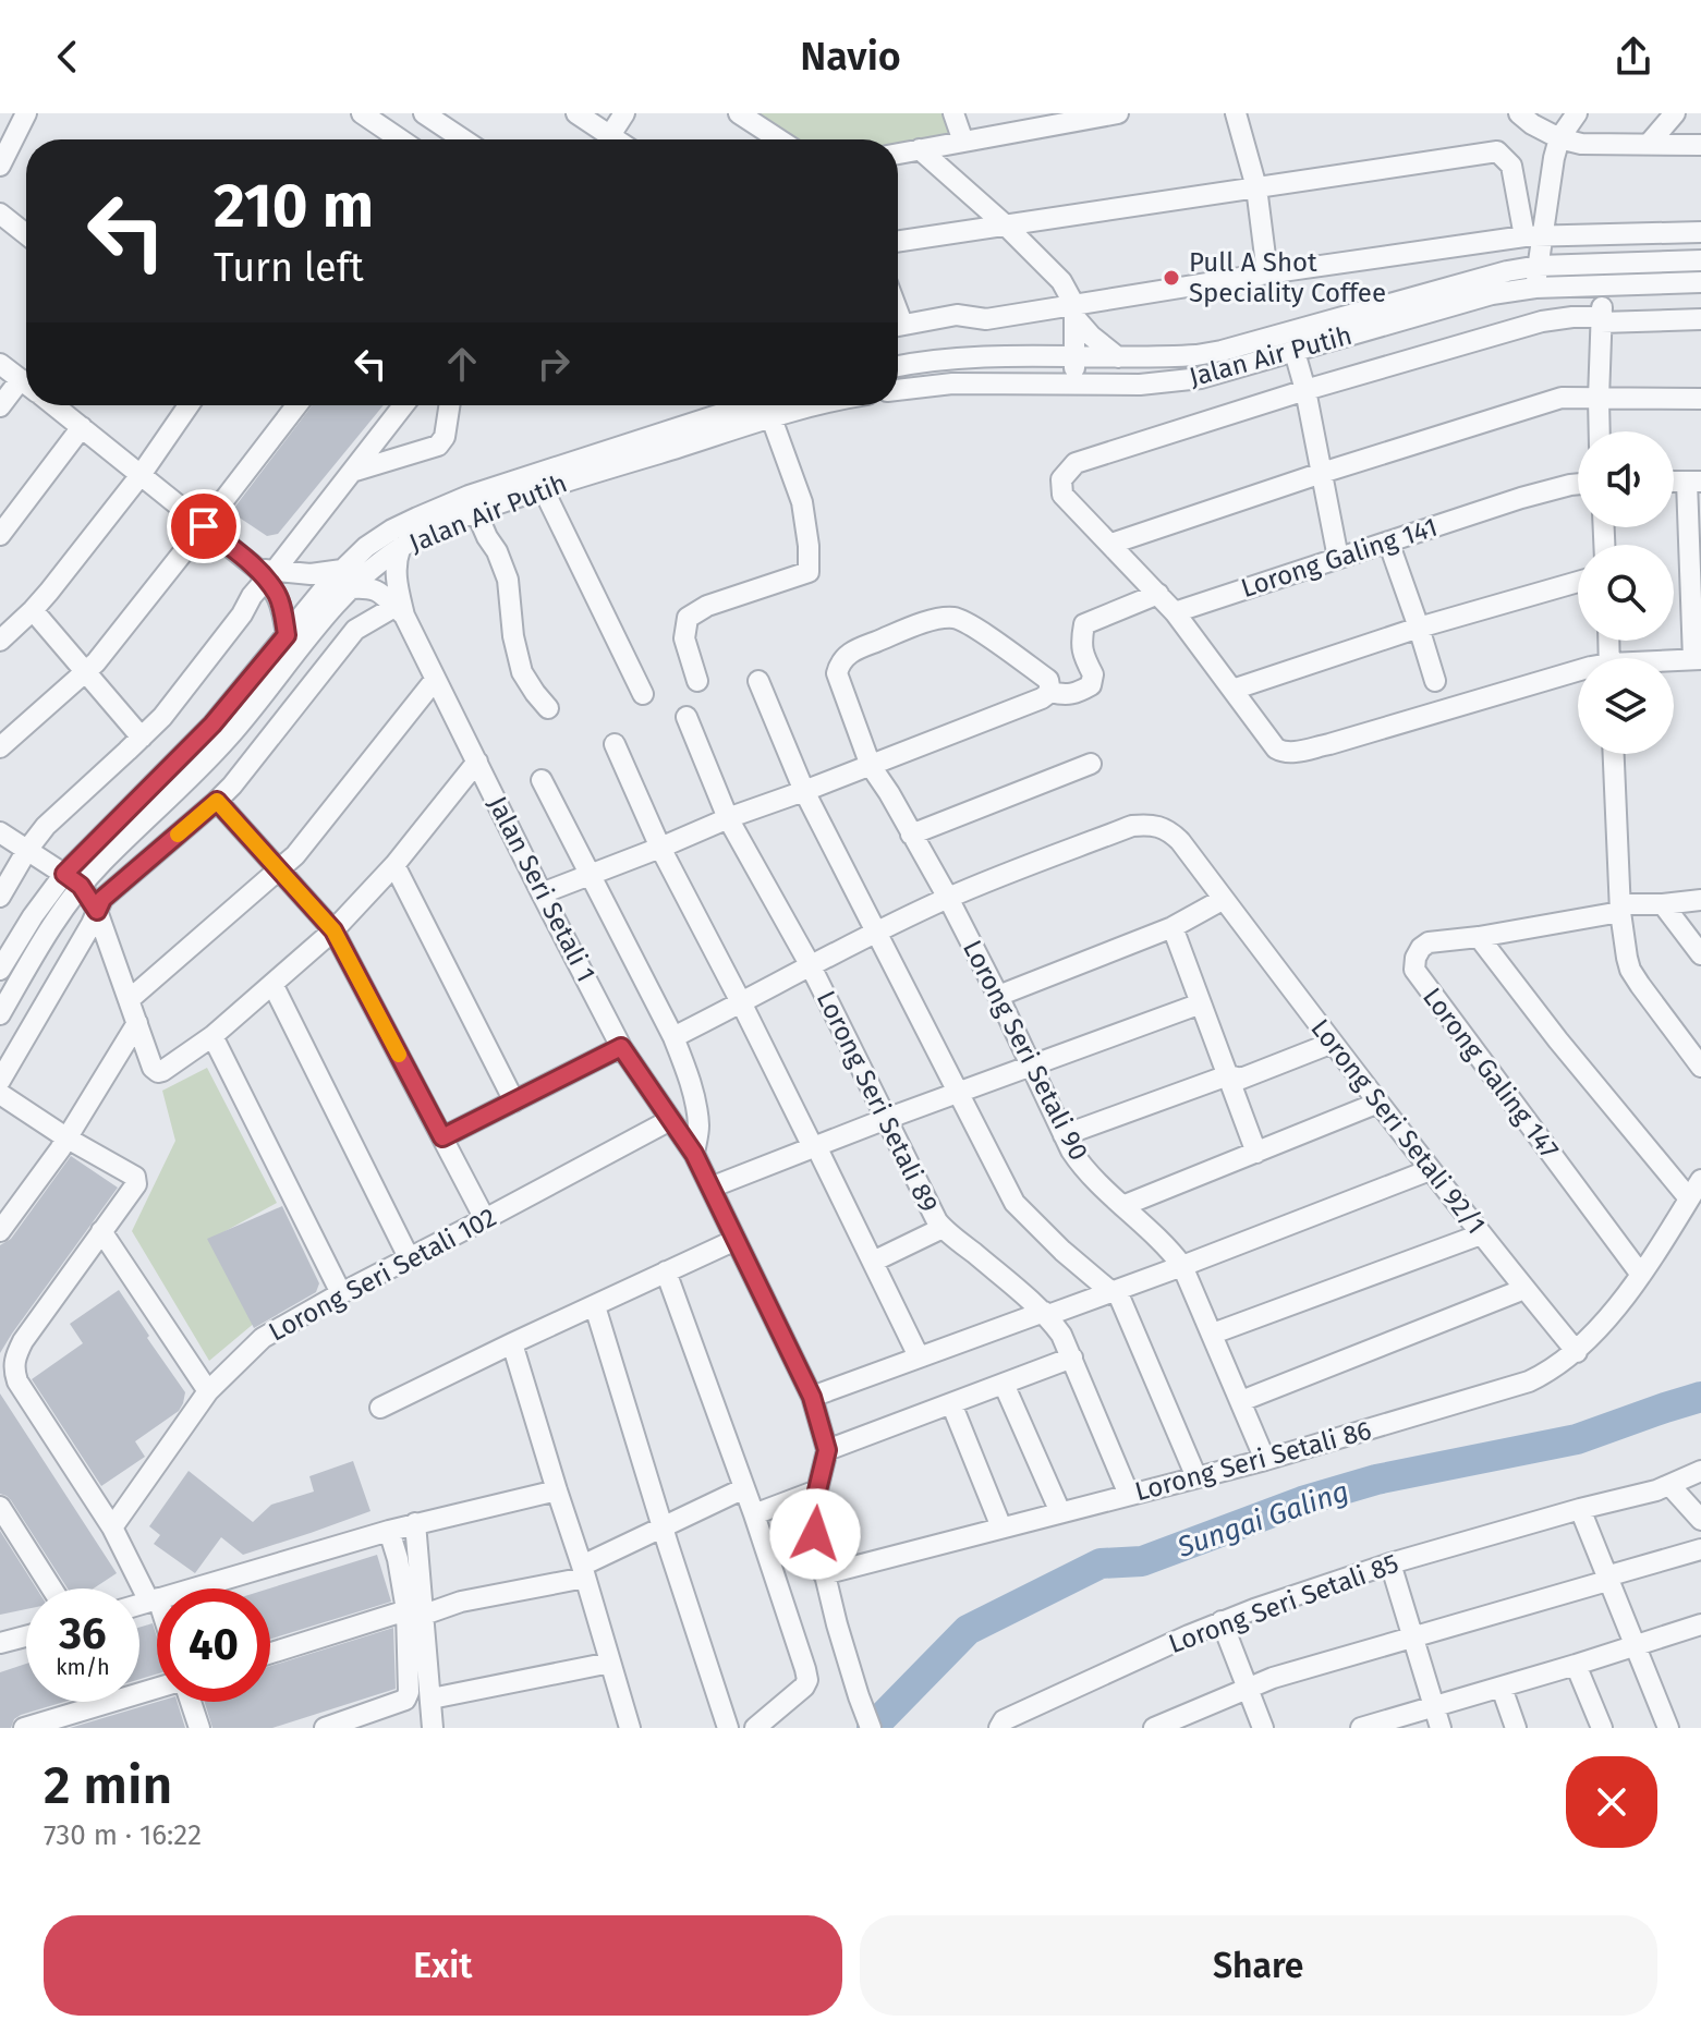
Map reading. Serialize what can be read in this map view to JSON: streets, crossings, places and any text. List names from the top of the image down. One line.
{"streets":{"street":["Jalan Air Putih","Lorong Galing 141","Jalan Seri Setali 1","Lorong Seri Setali 90","Lorong Galing 147","Lorong Seri Setali 89","Lorong Seri Setali 92/1","Lorong Seri Setali 102","Lorong Seri Setali 86","Lorong Seri Setali 85"]},"crossings":[["Jalan Air Putih","Jalan Seri Setali 1"],["Jalan Seri Setali 1","Lorong Seri Setali 92/1"],["Jalan Seri Setali 1","Lorong Seri Setali 102"],["Jalan Seri Setali 1","Lorong Seri Setali 86"],["Lorong Seri Setali 90","Lorong Seri Setali 92/1"],["Lorong Seri Setali 90","Lorong Seri Setali 86"],["Lorong Galing 147","Lorong Seri Setali 86"],["Lorong Seri Setali 89","Lorong Seri Setali 92/1"],["Lorong Seri Setali 89","Lorong Seri Setali 86"],["Lorong Seri Setali 92/1","Lorong Seri Setali 86"]],"water":["Sungai Galing"],"places":["Pull A Shot Speciality Coffee"],"page":{"header":"Navio","turn":["210 m","Turn left"],"speed":"36 km/h","limit":"40","heading":["2 min","730 m · 16:22"],"buttons":["Exit","Share"]}}
